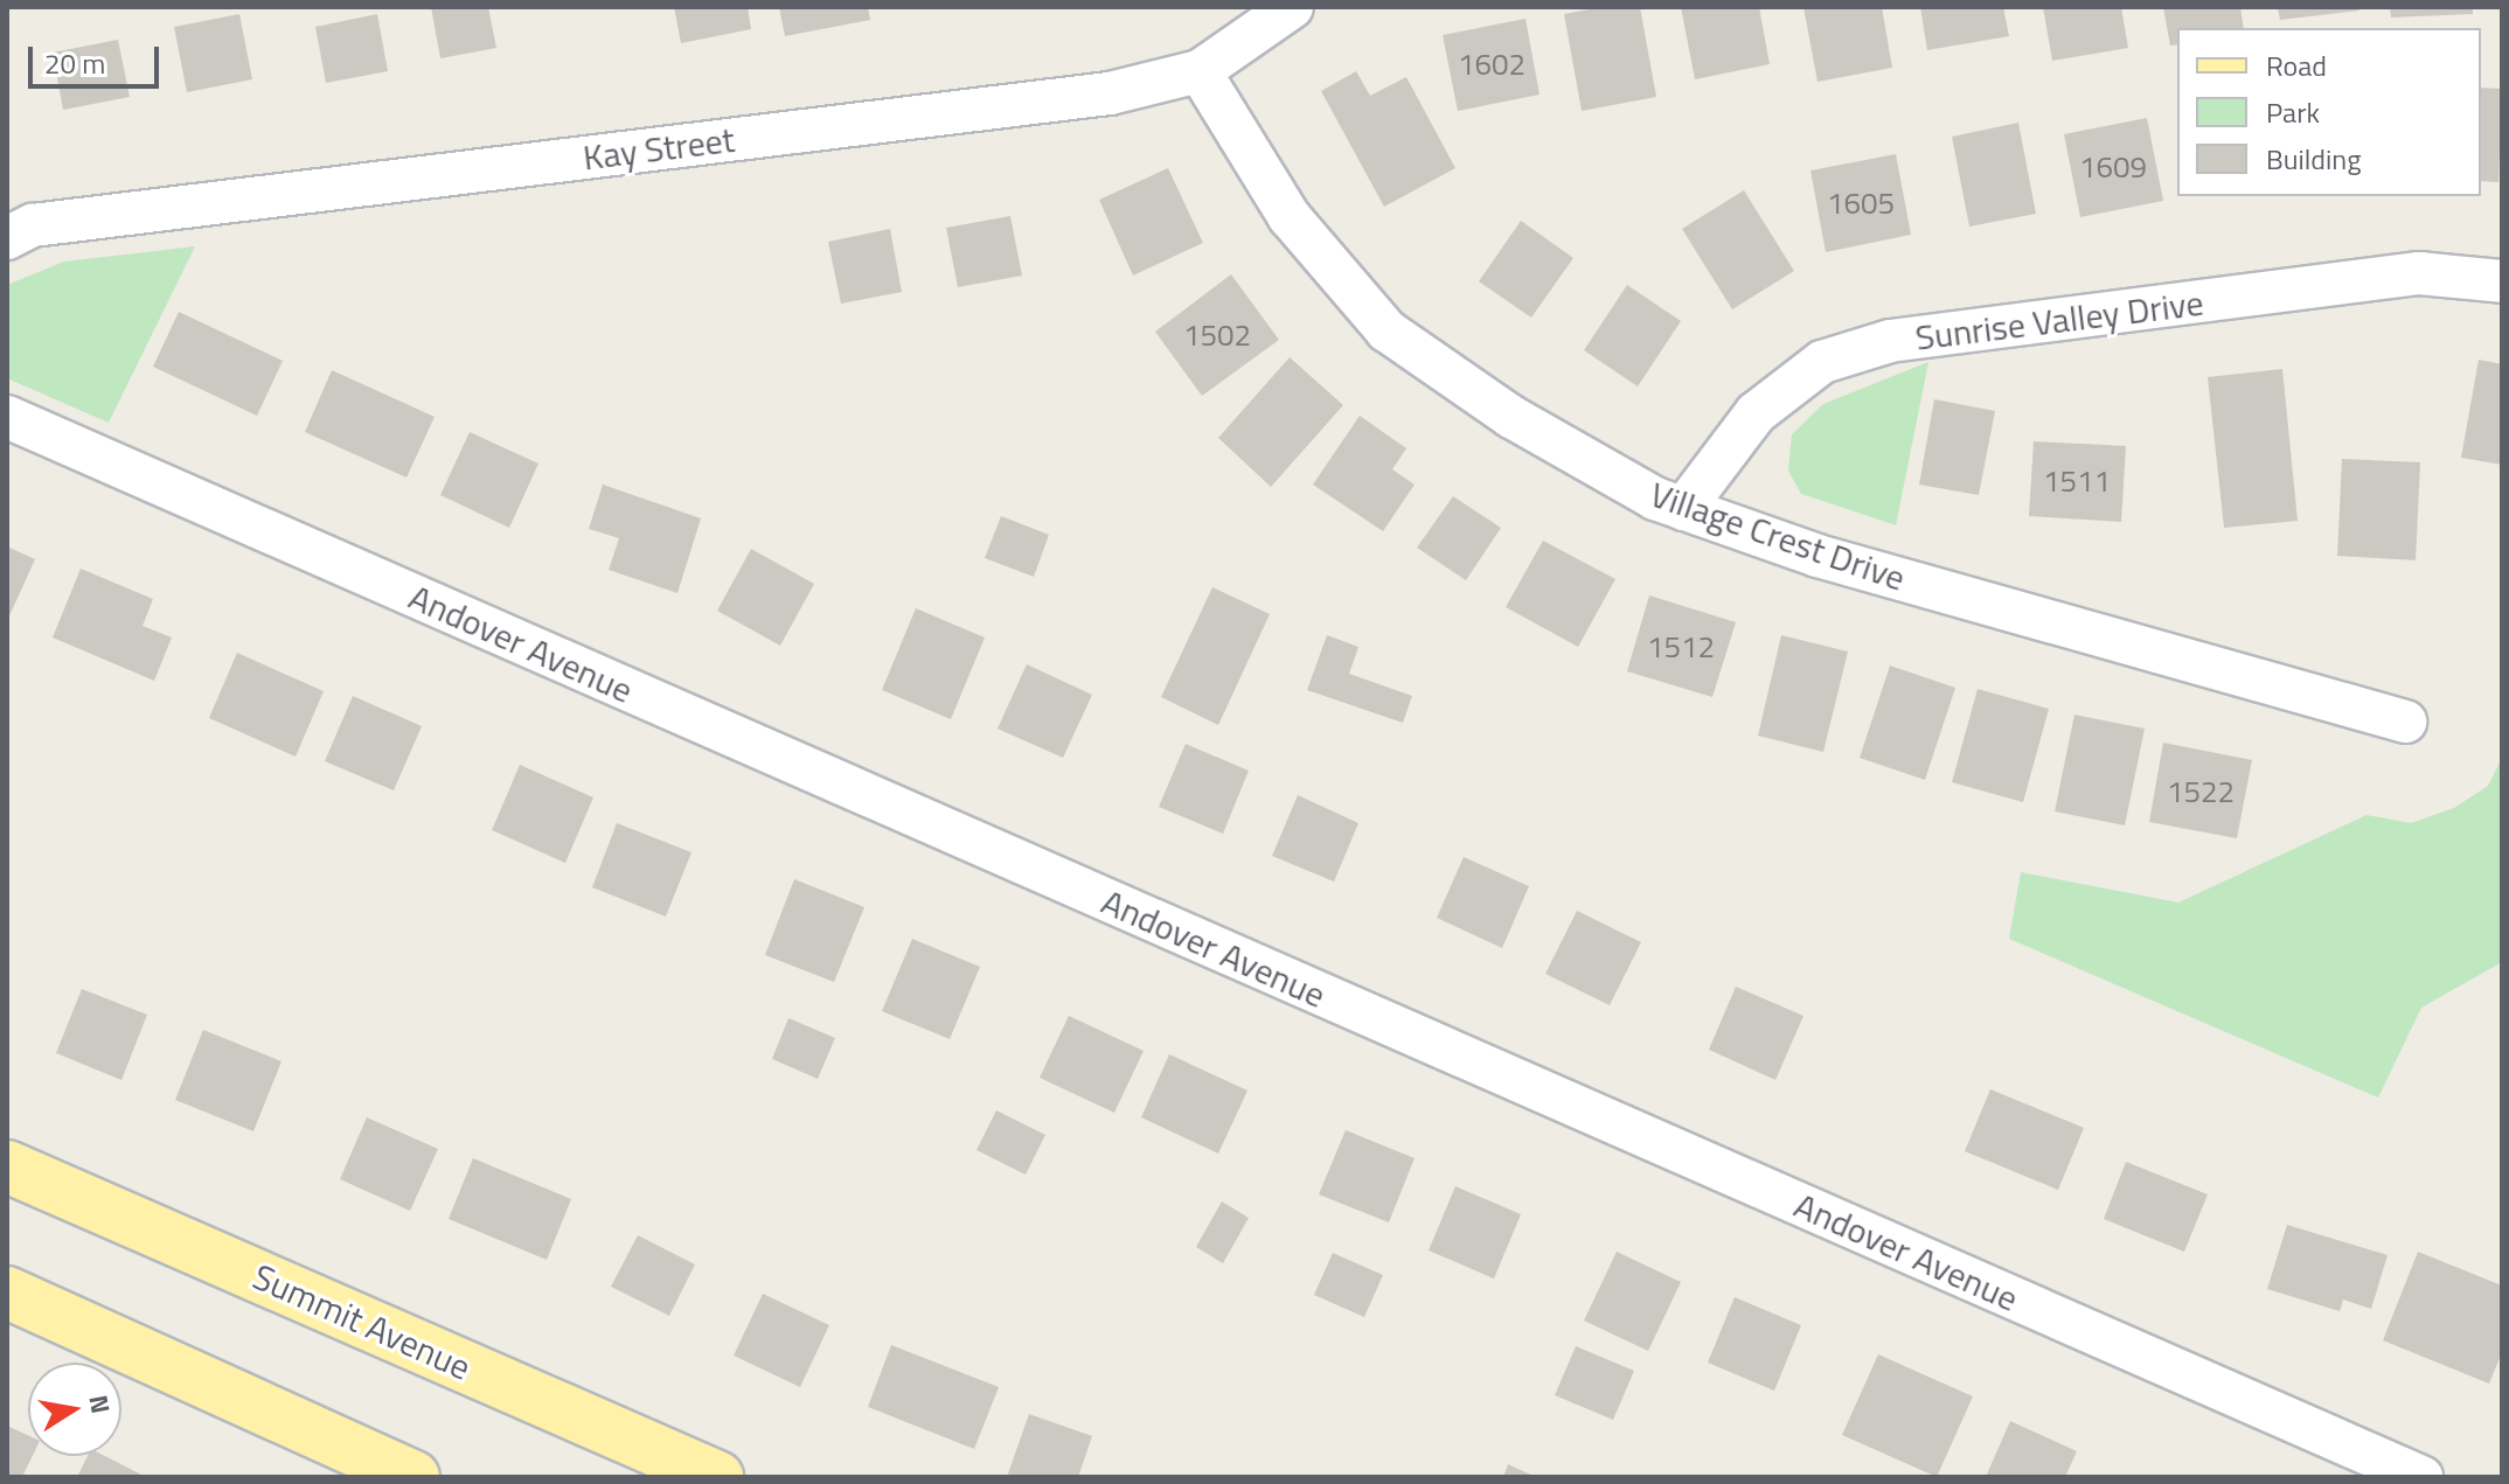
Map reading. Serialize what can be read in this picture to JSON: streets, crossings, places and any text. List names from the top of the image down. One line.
{"streets":{"main road":["Summit Avenue"],"street":["Kay Street","Sunrise Valley Drive","Village Crest Drive","Andover Avenue"]},"crossings":[["Kay Street","Village Crest Drive"],["Sunrise Valley Drive","Village Crest Drive"]],"house_numbers":["1602","1609","1605","1502","1511","1512","1522"],"legend":["Road","Park","Building"],"scale_bar":"20 m","north":"right"}
